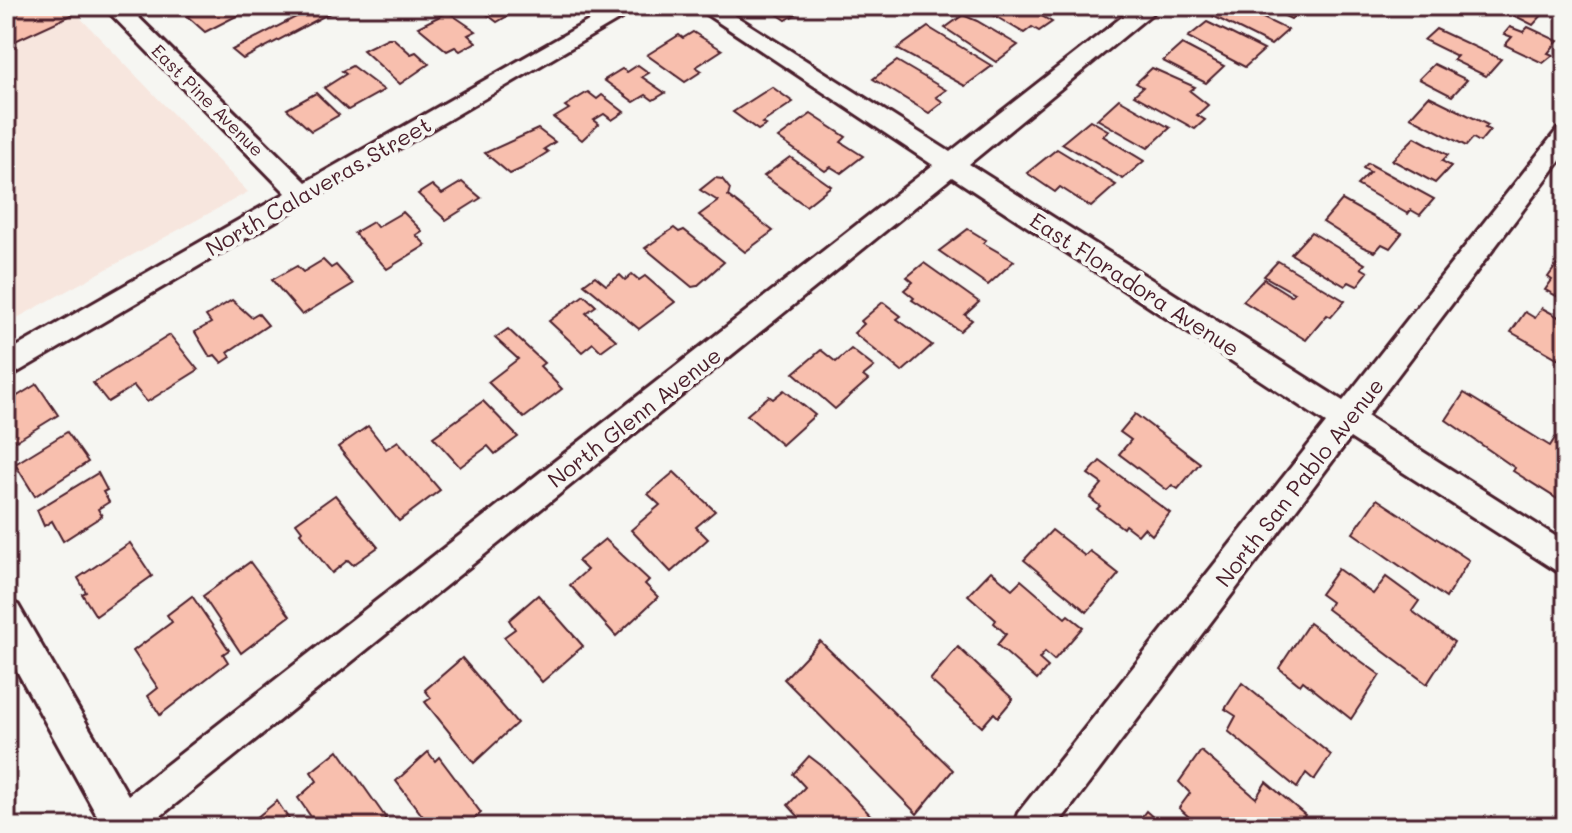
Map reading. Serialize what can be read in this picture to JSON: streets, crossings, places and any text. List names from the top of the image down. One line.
{"streets":{"street":["East Pine Avenue","North Calaveras Street","East Floradora Avenue","North Glenn Avenue","North San Pablo Avenue"]},"crossings":[["East Pine Avenue","North Calaveras Street"],["East Floradora Avenue","North Glenn Avenue"],["East Floradora Avenue","North San Pablo Avenue"]]}
